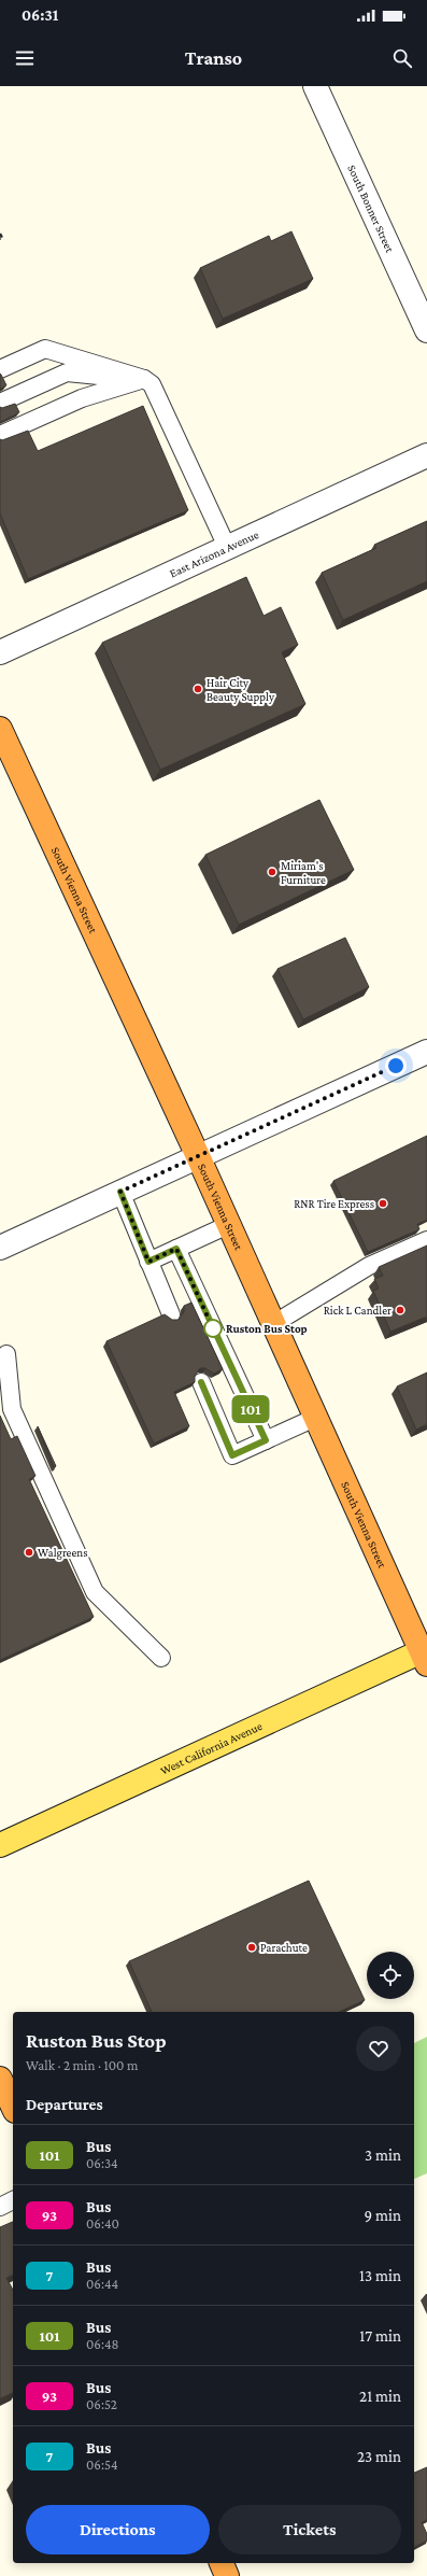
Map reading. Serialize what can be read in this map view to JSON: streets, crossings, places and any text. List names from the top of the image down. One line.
{"streets":{"highway":["South Vienna Street"],"main road":["West California Avenue"],"street":["South Bonner Street","East Arizona Avenue"]},"crossings":[["South Vienna Street","West California Avenue"]],"places":["Hair City Beauty Supply","Miriam's Furniture","RNR Tire Express","Rick L Candler","Ruston Bus Stop","Walgreens","Parachute"],"lines":["bus line 101"],"page":{"status":"06:31","header":"Transo","on_map":"101","heading":[["Ruston Bus Stop","Walk · 2 min · 100 m"],"Departures"],"list":[{"mark":"101","name":"Bus","note":"06:34","value":"3 min"},{"mark":"93","name":"Bus","note":"06:40","value":"9 min"},{"mark":"7","name":"Bus","note":"06:44","value":"13 min"},{"mark":"101","name":"Bus","note":"06:48","value":"17 min"},{"mark":"93","name":"Bus","note":"06:52","value":"21 min"},{"mark":"7","name":"Bus","note":"06:54","value":"23 min"}],"buttons":["Directions","Tickets"]}}
